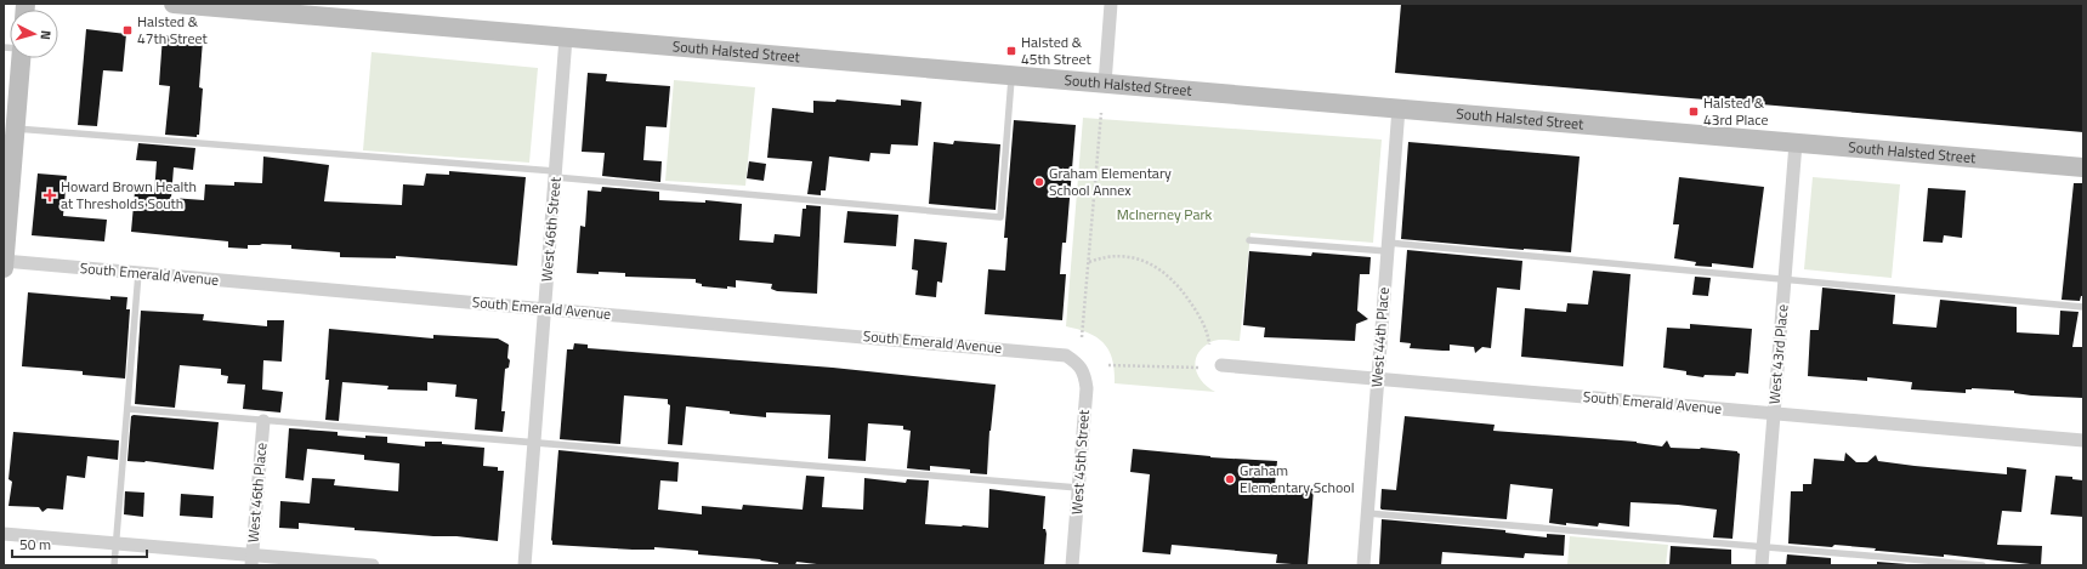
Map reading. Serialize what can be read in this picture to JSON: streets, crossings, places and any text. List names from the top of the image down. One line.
{"streets":{"main road":["South Halsted Street"],"street":["West 46th Street","South Emerald Avenue","West 44th Place","West 43rd Place","West 45th Street","West 46th Place"]},"crossings":[["South Halsted Street","West 46th Street"],["South Halsted Street","West 44th Place"],["South Halsted Street","West 43rd Place"],["West 46th Street","South Emerald Avenue"],["South Emerald Avenue","West 44th Place"],["South Emerald Avenue","West 43rd Place"],["South Emerald Avenue","West 45th Street"]],"parks":["McInerney Park"],"places":{"transit":["Halsted & 47th Street","Halsted & 45th Street","Halsted & 43rd Place"],"other":["Graham Elementary School Annex","Graham Elementary School"],"health":["Howard Brown Health at Thresholds South"]},"scale_bar":"50 m","north":"right"}
